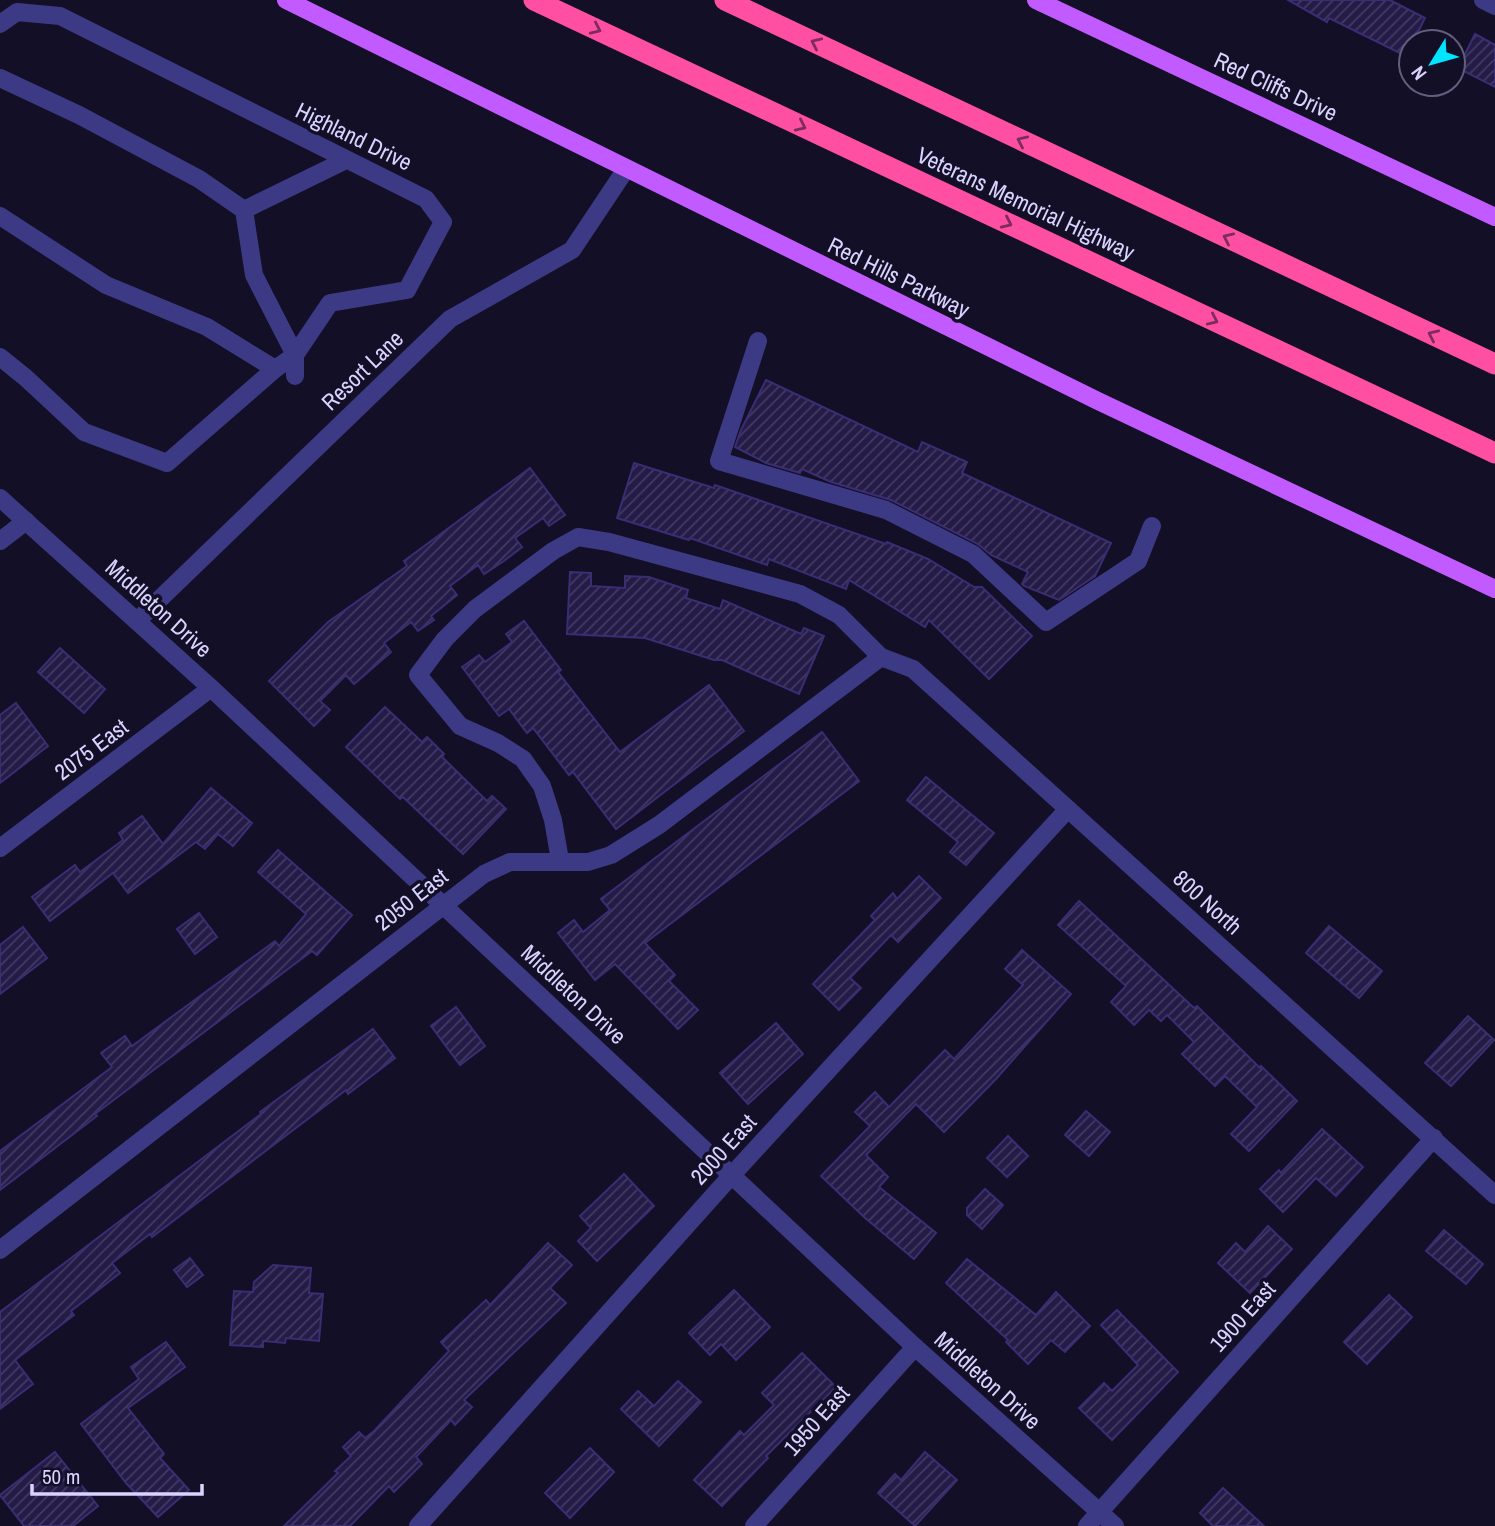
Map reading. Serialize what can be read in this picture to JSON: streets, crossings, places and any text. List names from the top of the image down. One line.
{"streets":{"highway":["Veterans Memorial Highway"],"main road":["Red Cliffs Drive","Red Hills Parkway"],"street":["Highland Drive","Resort Lane","Middleton Drive","2075 East","2050 East","800 North","2000 East","1900 East","1950 East"]},"crossings":[["Red Hills Parkway","Resort Lane"],["Resort Lane","Middleton Drive"],["Middleton Drive","2075 East"],["Middleton Drive","2050 East"],["Middleton Drive","2000 East"],["Middleton Drive","1900 East"],["Middleton Drive","1950 East"],["2050 East","800 North"],["800 North","2000 East"],["800 North","1900 East"]],"scale_bar":"50 m","north":"bottom left"}
